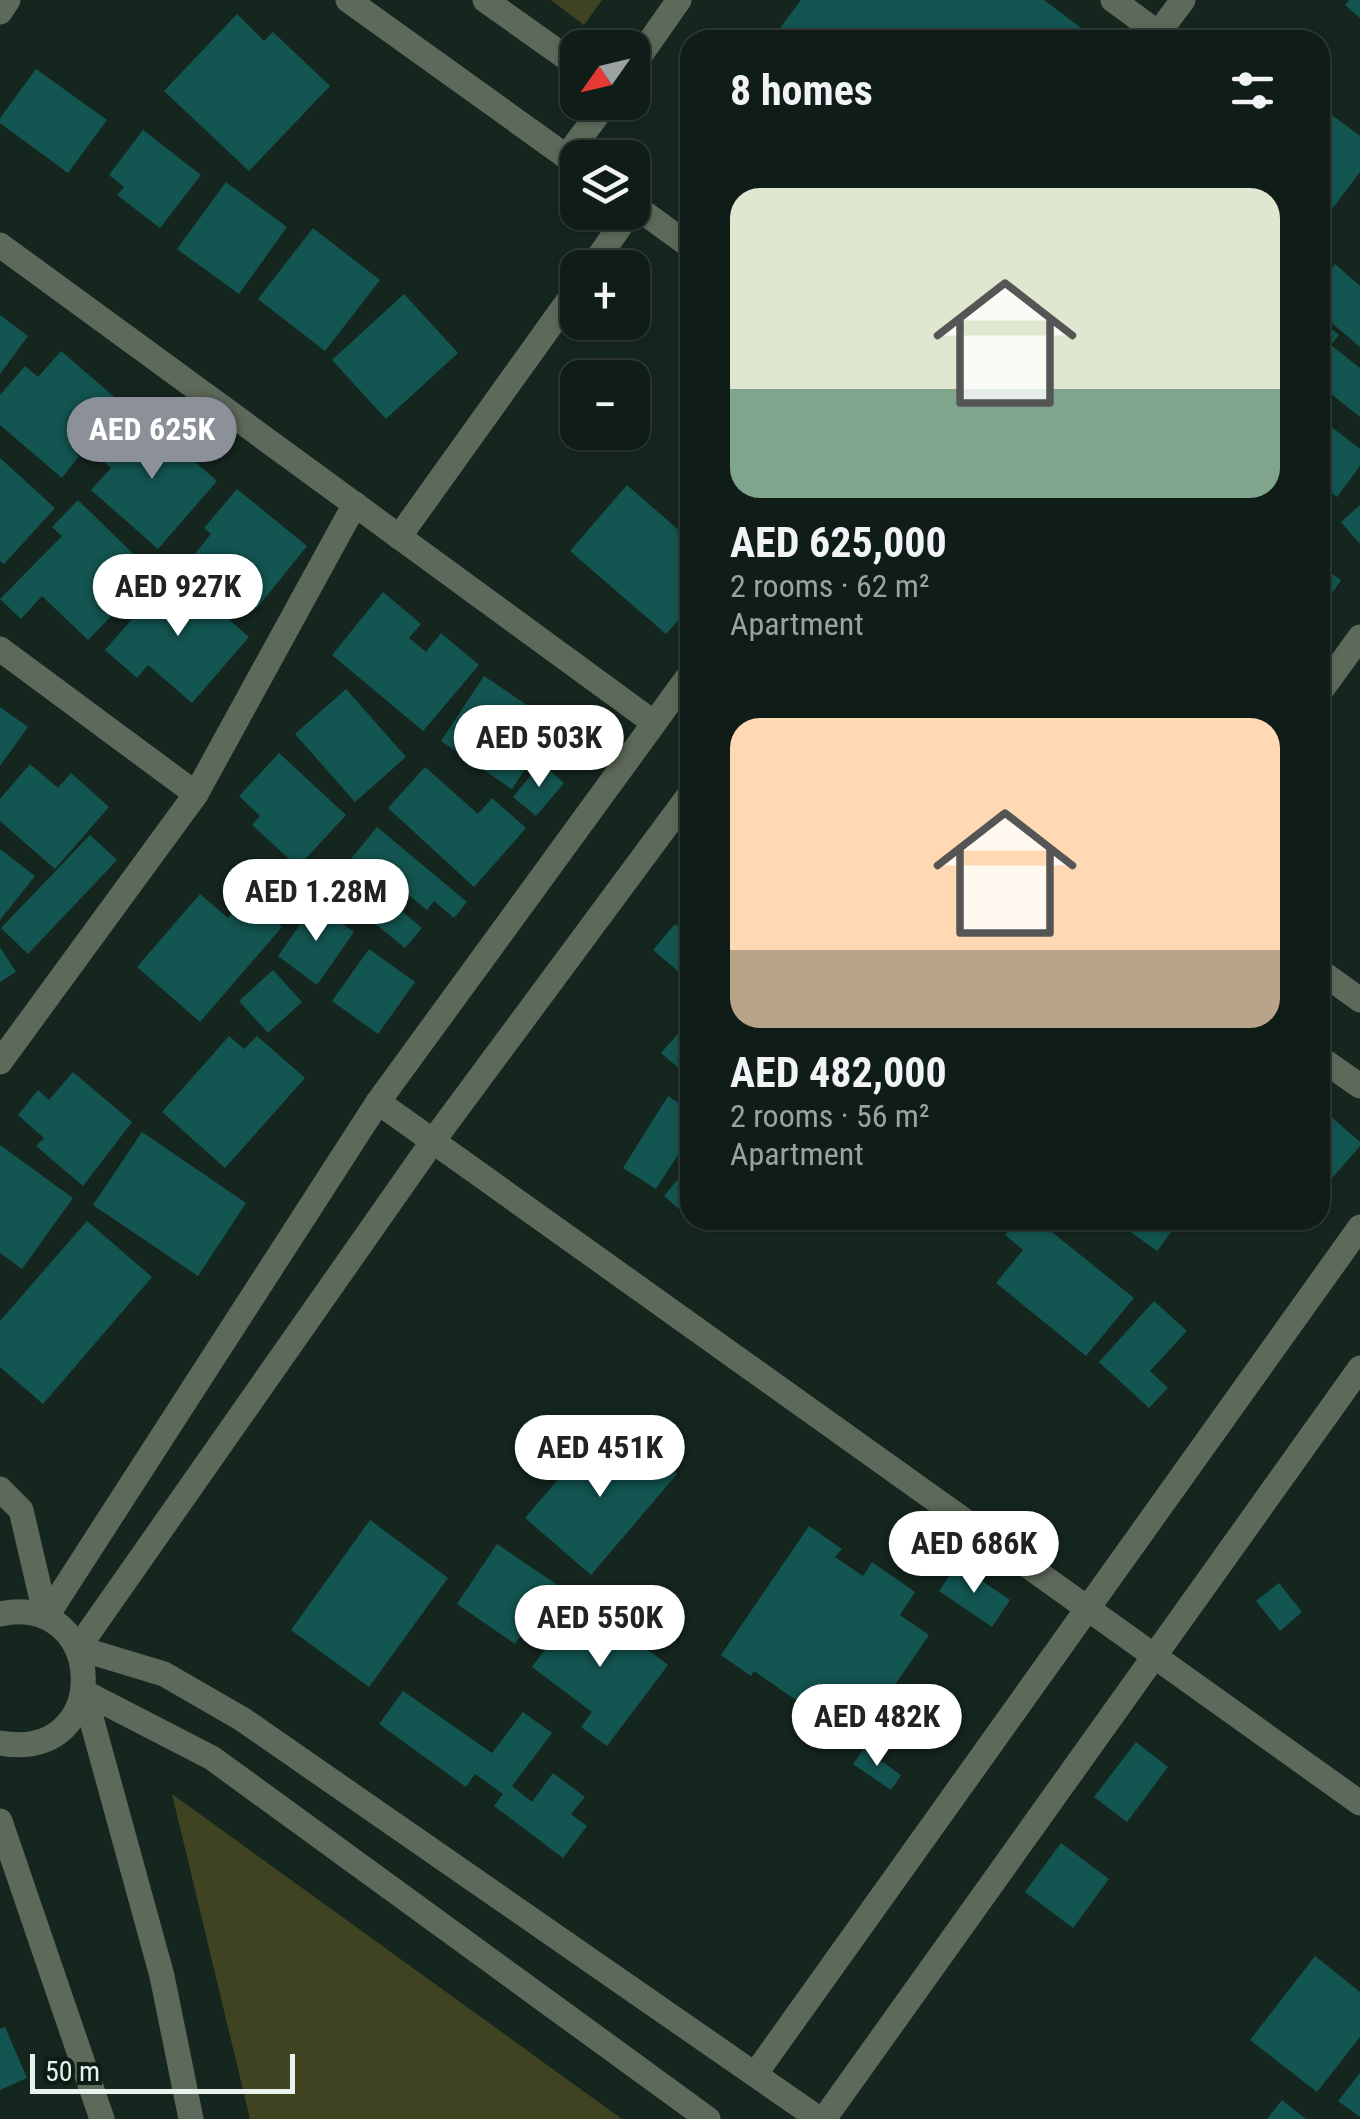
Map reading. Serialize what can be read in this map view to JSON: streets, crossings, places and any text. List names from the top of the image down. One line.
{"scale_bar":"50 m","north":"bottom left","page":{"map_buttons":["+","−"],"heading":"8 homes","list":[{"name":"AED 625,000","note":"2 rooms · 62 m² · Apartment"},{"name":"AED 482,000","note":"2 rooms · 56 m² · Apartment"}],"price":["AED 625K","AED 927K","AED 503K","AED 1.28M","AED 451K","AED 686K","AED 550K","AED 482K"],"scale":"50 m"}}
